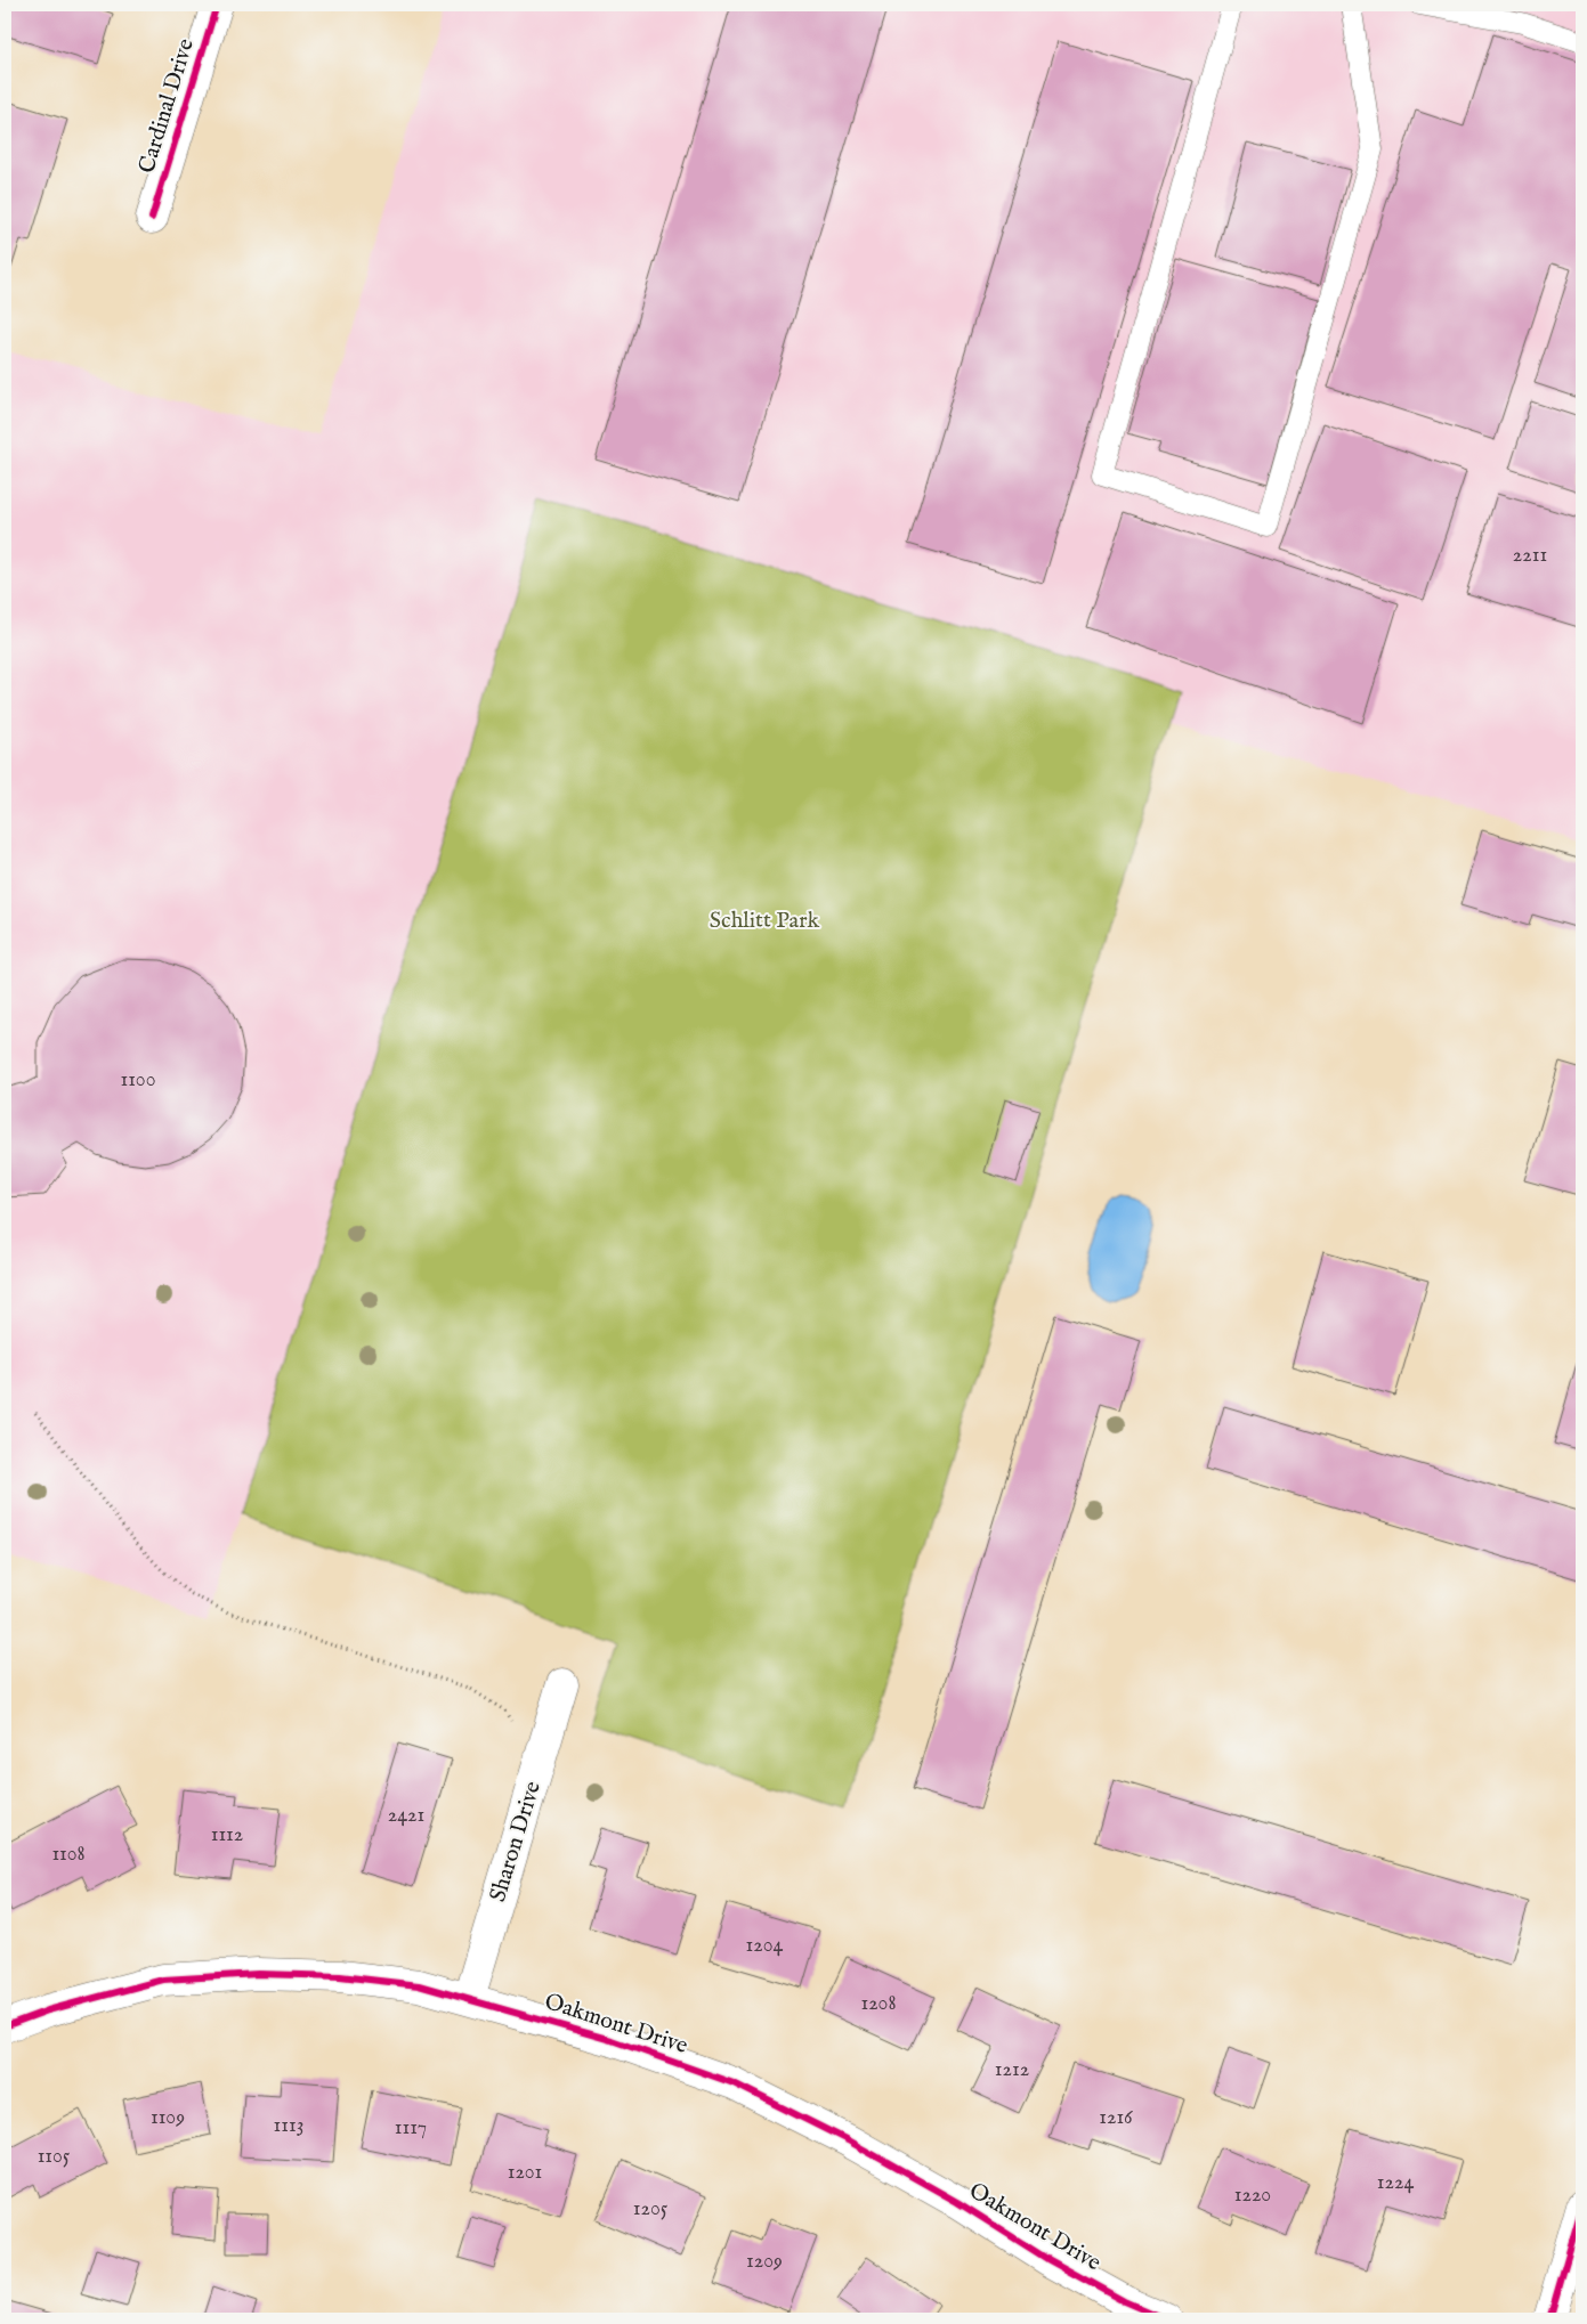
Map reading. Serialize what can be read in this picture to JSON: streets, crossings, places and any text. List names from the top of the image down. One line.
{"streets":{"street":["Cardinal Drive","Sharon Drive","Oakmont Drive"]},"crossings":[["Sharon Drive","Oakmont Drive"]],"parks":["Schlitt Park"],"house_numbers":["2211","1100","2421","1112","1108","1204","1208","1212","1109","1216","1113","1117","1105","1201","1224","1220","1205","1209"]}
